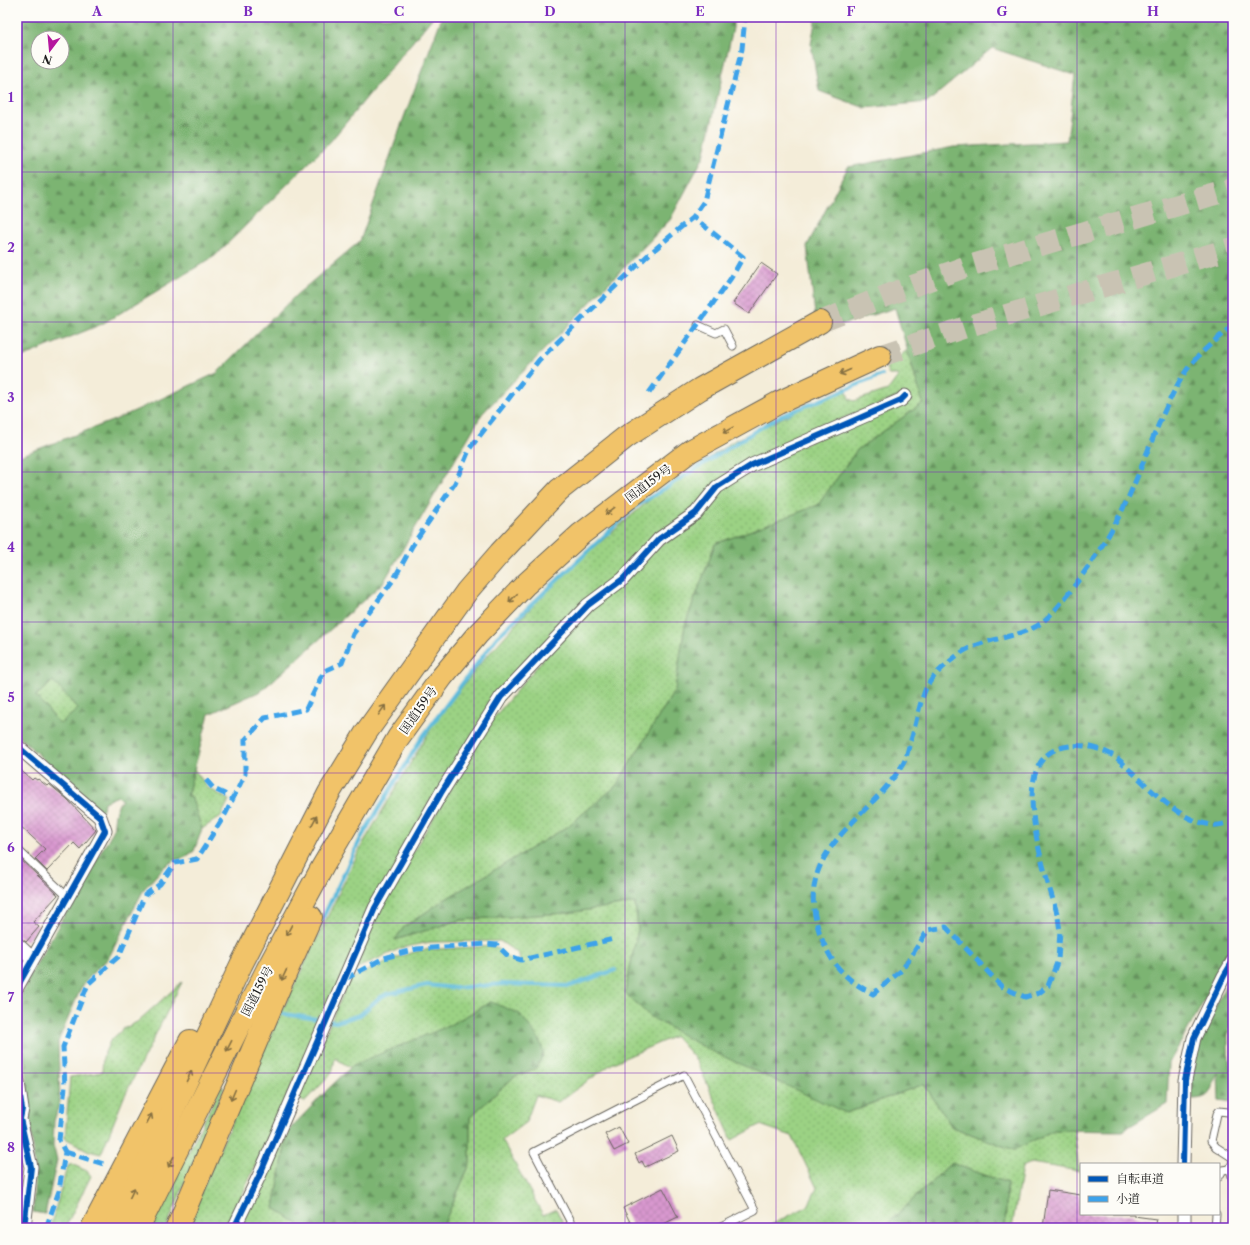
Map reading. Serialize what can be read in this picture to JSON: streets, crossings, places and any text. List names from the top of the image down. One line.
{"streets":{"highway":["国道159号"]},"legend":["自転車道","小道"],"north":"bottom","grid":{"columns":["A","B","C","D","E","F","G","H"],"rows":["1","2","3","4","5","6","7","8"]}}
